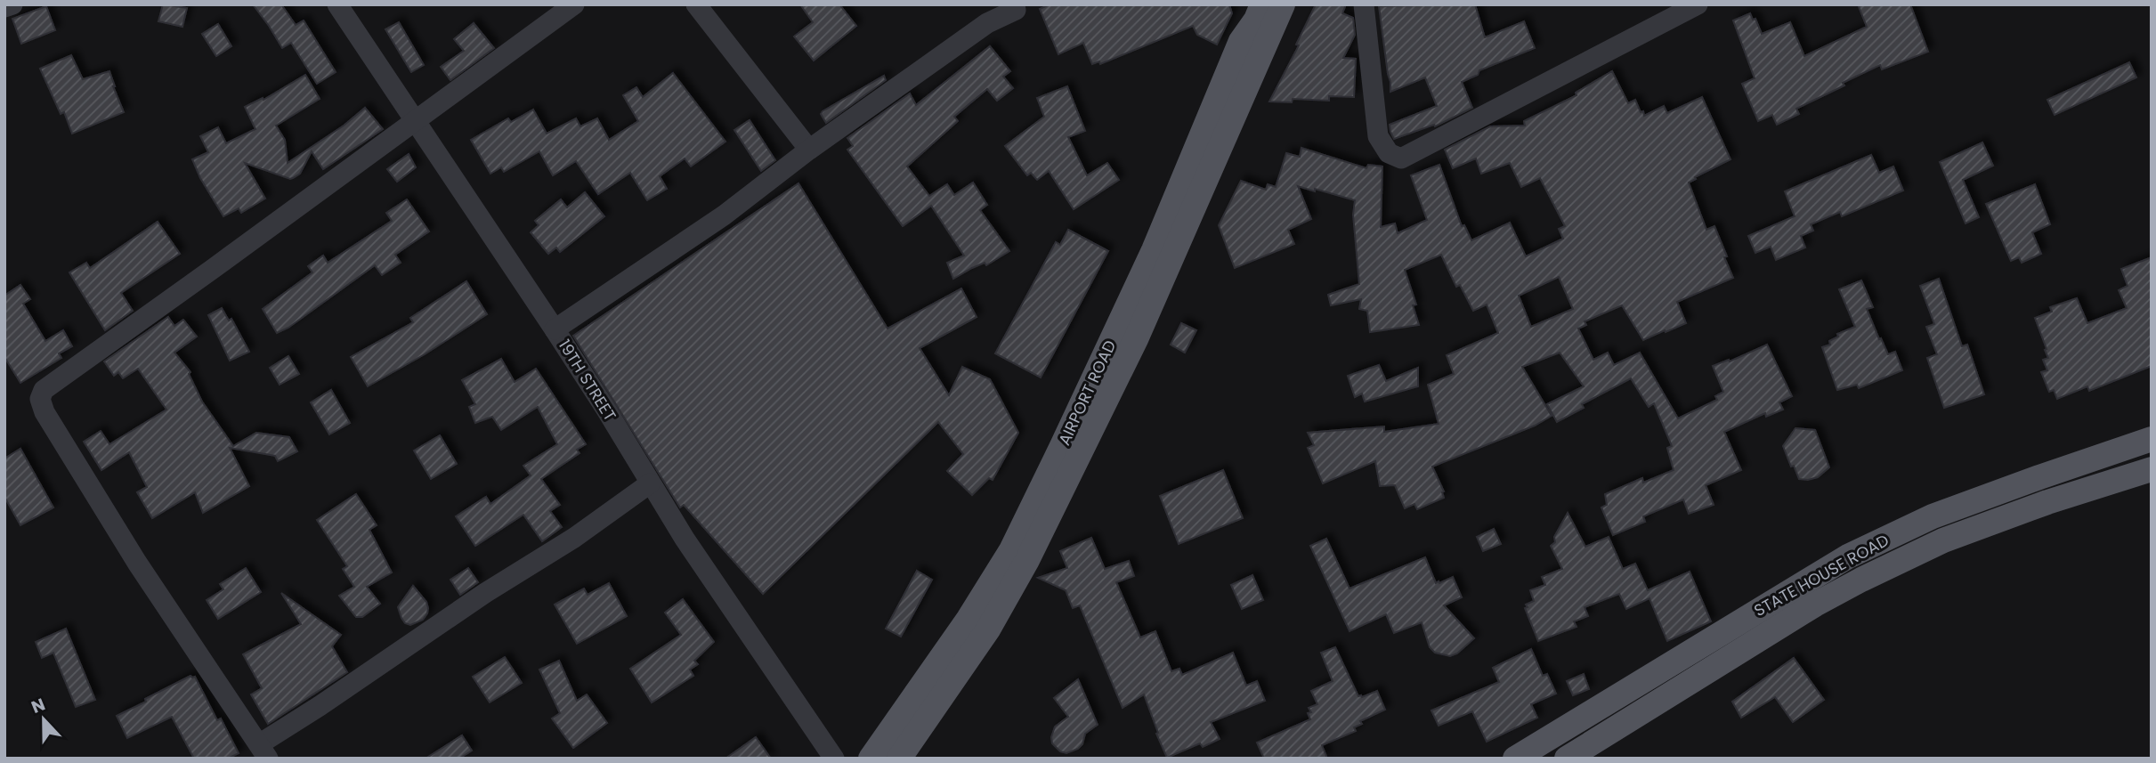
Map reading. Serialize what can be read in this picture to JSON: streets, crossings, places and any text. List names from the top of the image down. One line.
{"streets":{"main road":["AIRPORT ROAD","STATE HOUSE ROAD"],"street":["19TH STREET"]},"north":"top"}
